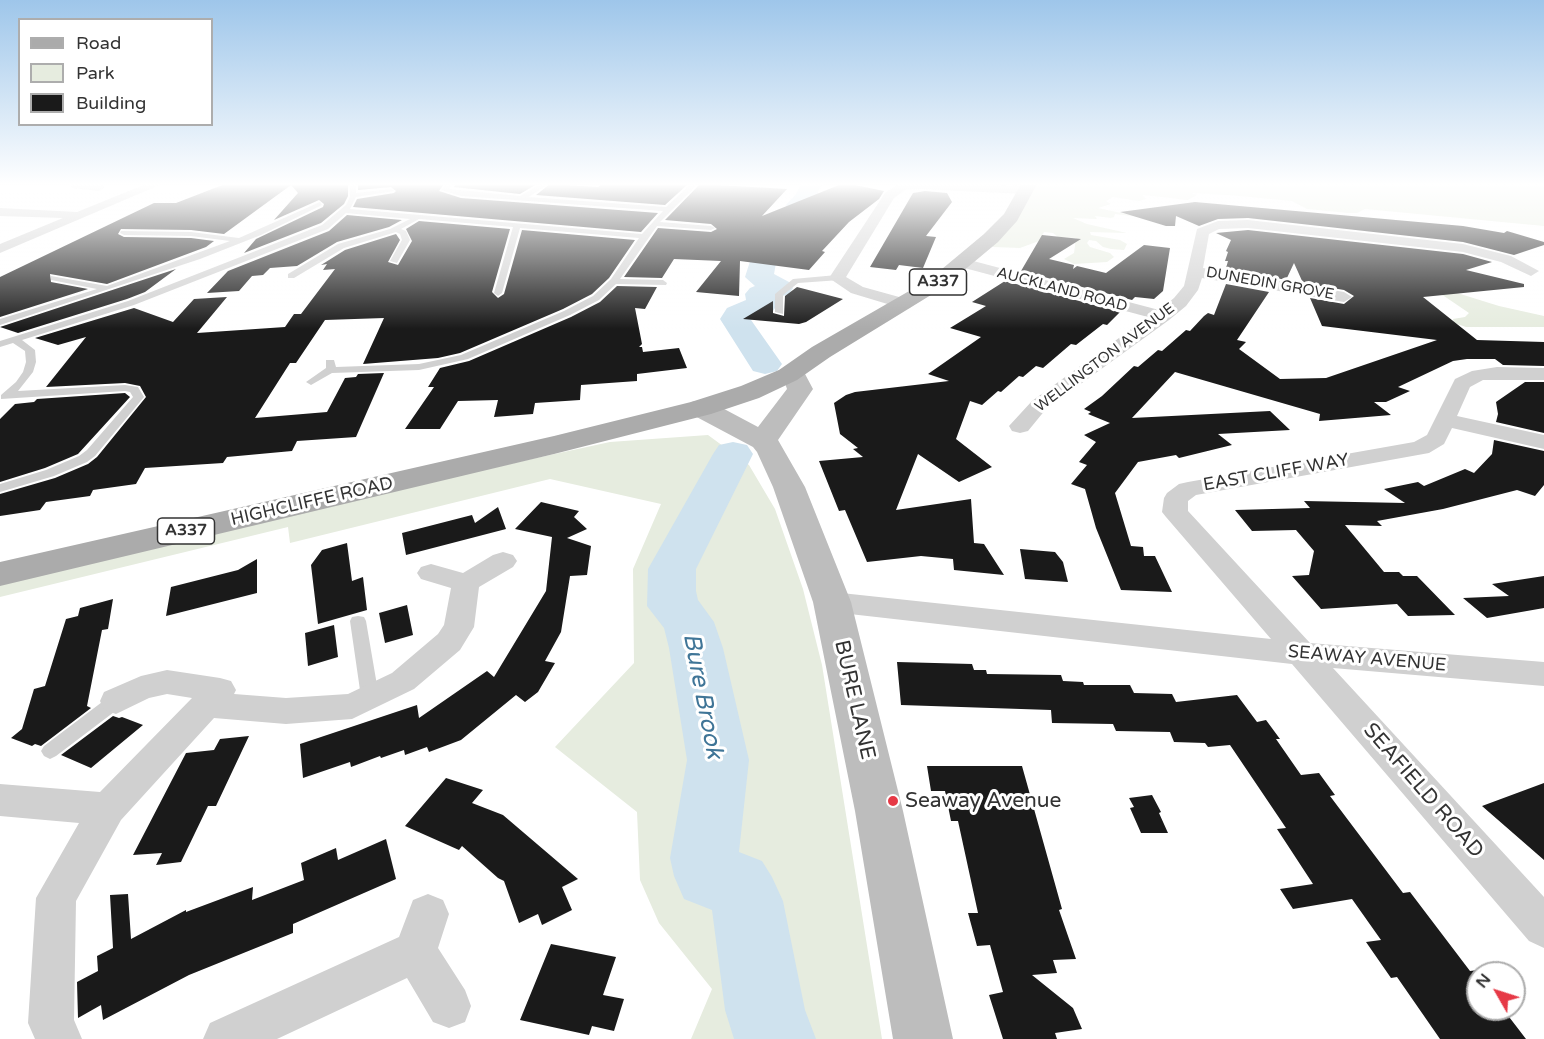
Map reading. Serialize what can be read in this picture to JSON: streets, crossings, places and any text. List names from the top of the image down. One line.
{"streets":{"main road":["A337","HIGHCLIFFE ROAD"],"street":["DUNEDIN GROVE","AUCKLAND ROAD","WELLINGTON AVENUE","EAST CLIFF WAY","SEAWAY AVENUE","BURE LANE","SEAFIELD ROAD"]},"crossings":[["A337","AUCKLAND ROAD"],["A337","HIGHCLIFFE ROAD"],["DUNEDIN GROVE","WELLINGTON AVENUE"],["AUCKLAND ROAD","WELLINGTON AVENUE"],["EAST CLIFF WAY","SEAWAY AVENUE"],["EAST CLIFF WAY","SEAFIELD ROAD"],["SEAWAY AVENUE","BURE LANE"],["SEAWAY AVENUE","SEAFIELD ROAD"]],"water":["Bure Brook"],"places":["Seaway Avenue"],"legend":["Road","Park","Building"],"north":"top left"}
